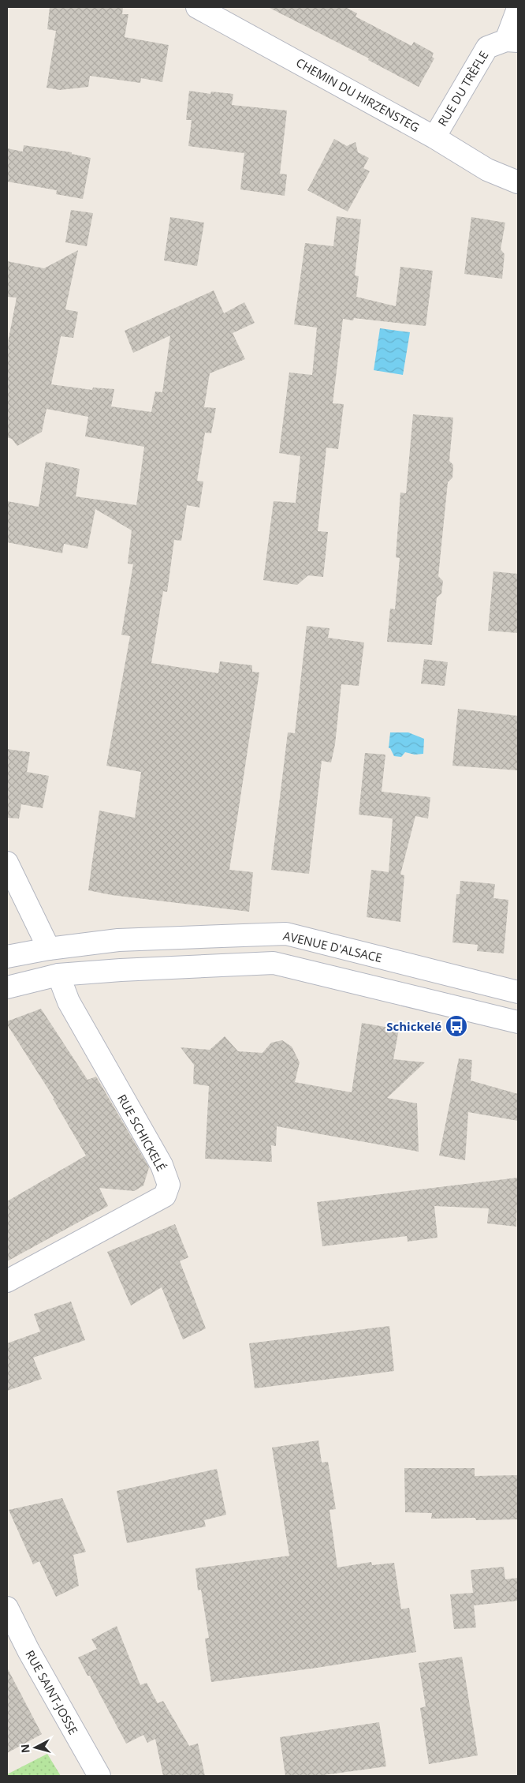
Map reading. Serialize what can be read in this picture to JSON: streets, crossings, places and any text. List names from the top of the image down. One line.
{"streets":{"street":["RUE DU TRÈFLE","CHEMIN DU HIRZENSTEG","AVENUE D'ALSACE","RUE SCHICKELÉ","RUE SAINT-JOSSE"]},"crossings":[["RUE DU TRÈFLE","CHEMIN DU HIRZENSTEG"]],"places":{"bus stop":["Schickelé"]},"north":"left"}
